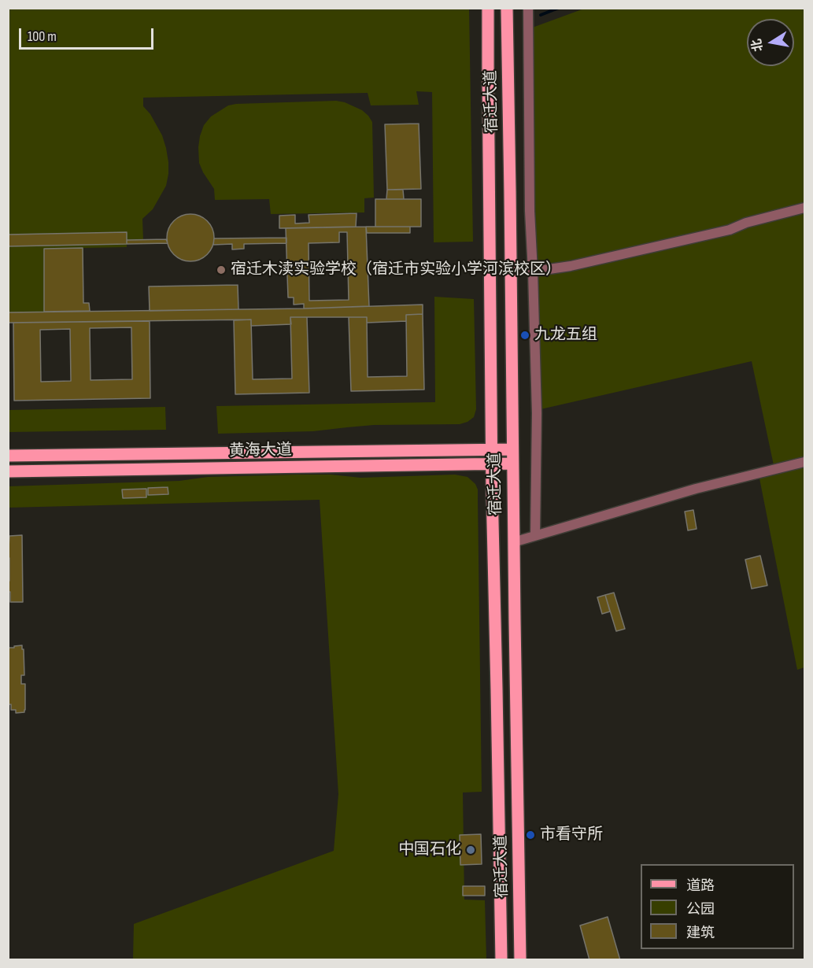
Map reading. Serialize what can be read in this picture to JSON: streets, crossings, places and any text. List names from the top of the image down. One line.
{"streets":{"main road":["宿迁大道","黄海大道"]},"crossings":[["宿迁大道","黄海大道"]],"places":["宿迁木渎实验学校（宿迁市实验小学河滨校区）","九龙五组","市看守所","中国石化"],"legend":["道路","公园","建筑"],"scale_bar":"100 m","north":"left"}
